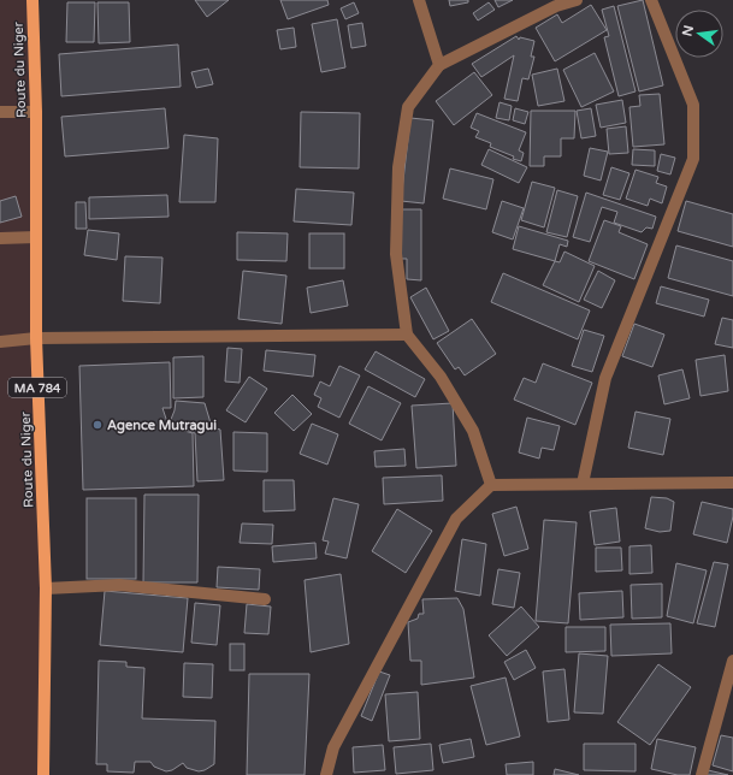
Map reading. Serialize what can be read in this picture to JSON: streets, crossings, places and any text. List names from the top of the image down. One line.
{"streets":{"main road":["Route du Niger","MA 784"]},"places":["Agence Mutragui"],"north":"left"}
